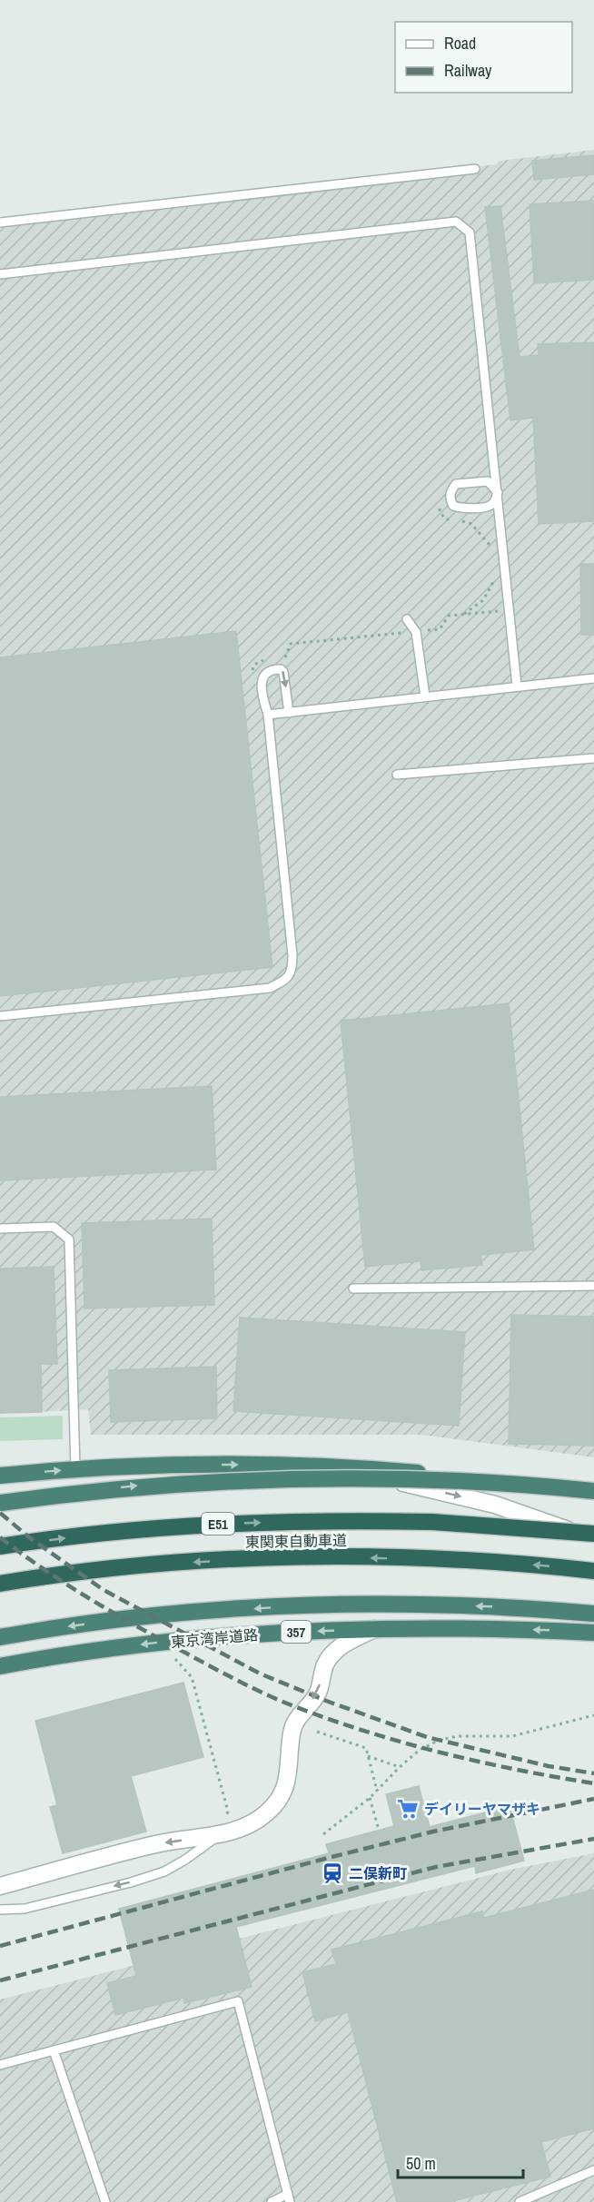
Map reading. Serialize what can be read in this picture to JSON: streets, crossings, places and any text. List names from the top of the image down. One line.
{"streets":{"highway":["E51","東関東自動車道","357","東京湾岸道路"]},"places":{"supermarket":["デイリーヤマザキ"],"station":["二俣新町"]},"legend":["Road","Railway"],"scale_bar":"50 m"}
